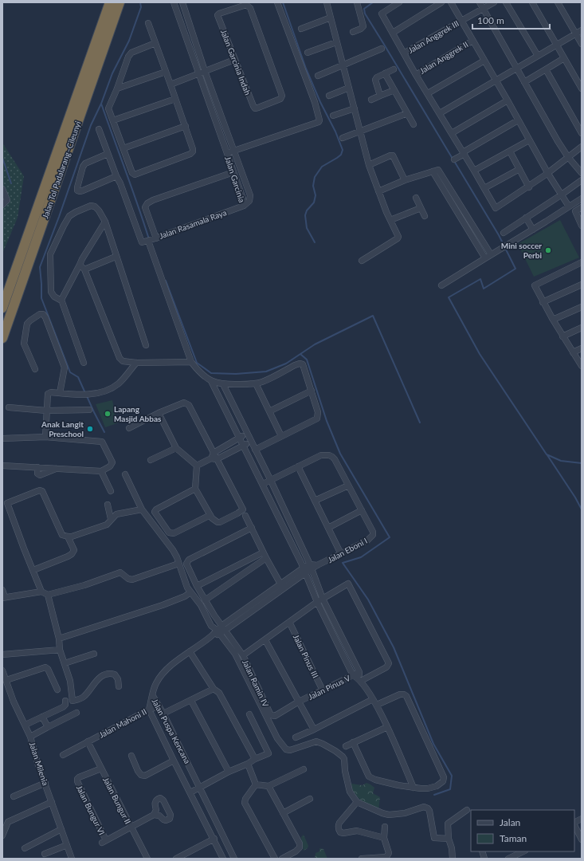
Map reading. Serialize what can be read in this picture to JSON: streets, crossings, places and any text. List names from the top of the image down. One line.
{"streets":{"highway":["Jalan Tol Padalarang–Cileunyi"],"street":["Jalan Anggrek III","Jalan Anggrek II","Jalan Garcinia Indah","Jalan Garcinia","Jalan Rasamala Raya","Jalan Eboni I","Jalan Pinus III","Jalan Ramin IV","Jalan Pinus V","Jalan Mahoni II","Jalan Puspa Kencana","Jalan Milenia","Jalan Bungur II","Jalan Bungur VI"]},"crossings":[["Jalan Garcinia","Jalan Rasamala Raya"],["Jalan Pinus III","Jalan Pinus V"],["Jalan Ramin IV","Jalan Pinus V"],["Jalan Mahoni II","Jalan Puspa Kencana"],["Jalan Mahoni II","Jalan Bungur II"],["Jalan Bungur II","Jalan Bungur VI"]],"places":["Mini soccer Perbi","Lapang Masjid Abbas","Anak Langit Preschool"],"legend":["Jalan","Taman"],"scale_bar":"100 m"}
